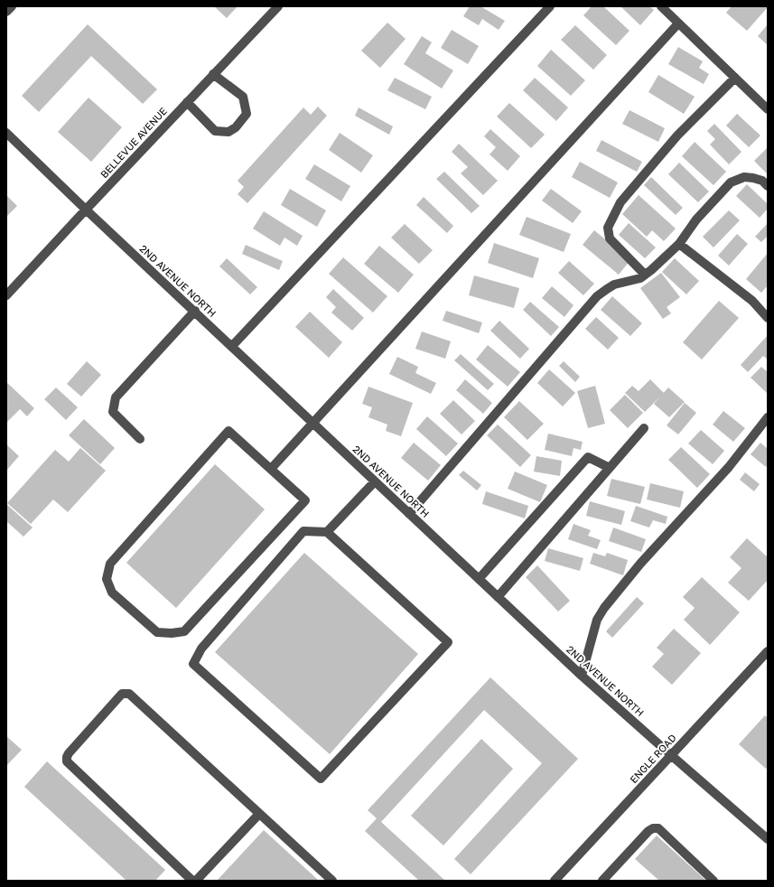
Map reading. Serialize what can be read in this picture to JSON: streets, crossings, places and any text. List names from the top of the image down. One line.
{"streets":{"street":["BELLEVUE AVENUE","2ND AVENUE NORTH","ENGLE ROAD"]},"crossings":[["BELLEVUE AVENUE","2ND AVENUE NORTH"],["2ND AVENUE NORTH","ENGLE ROAD"]]}
